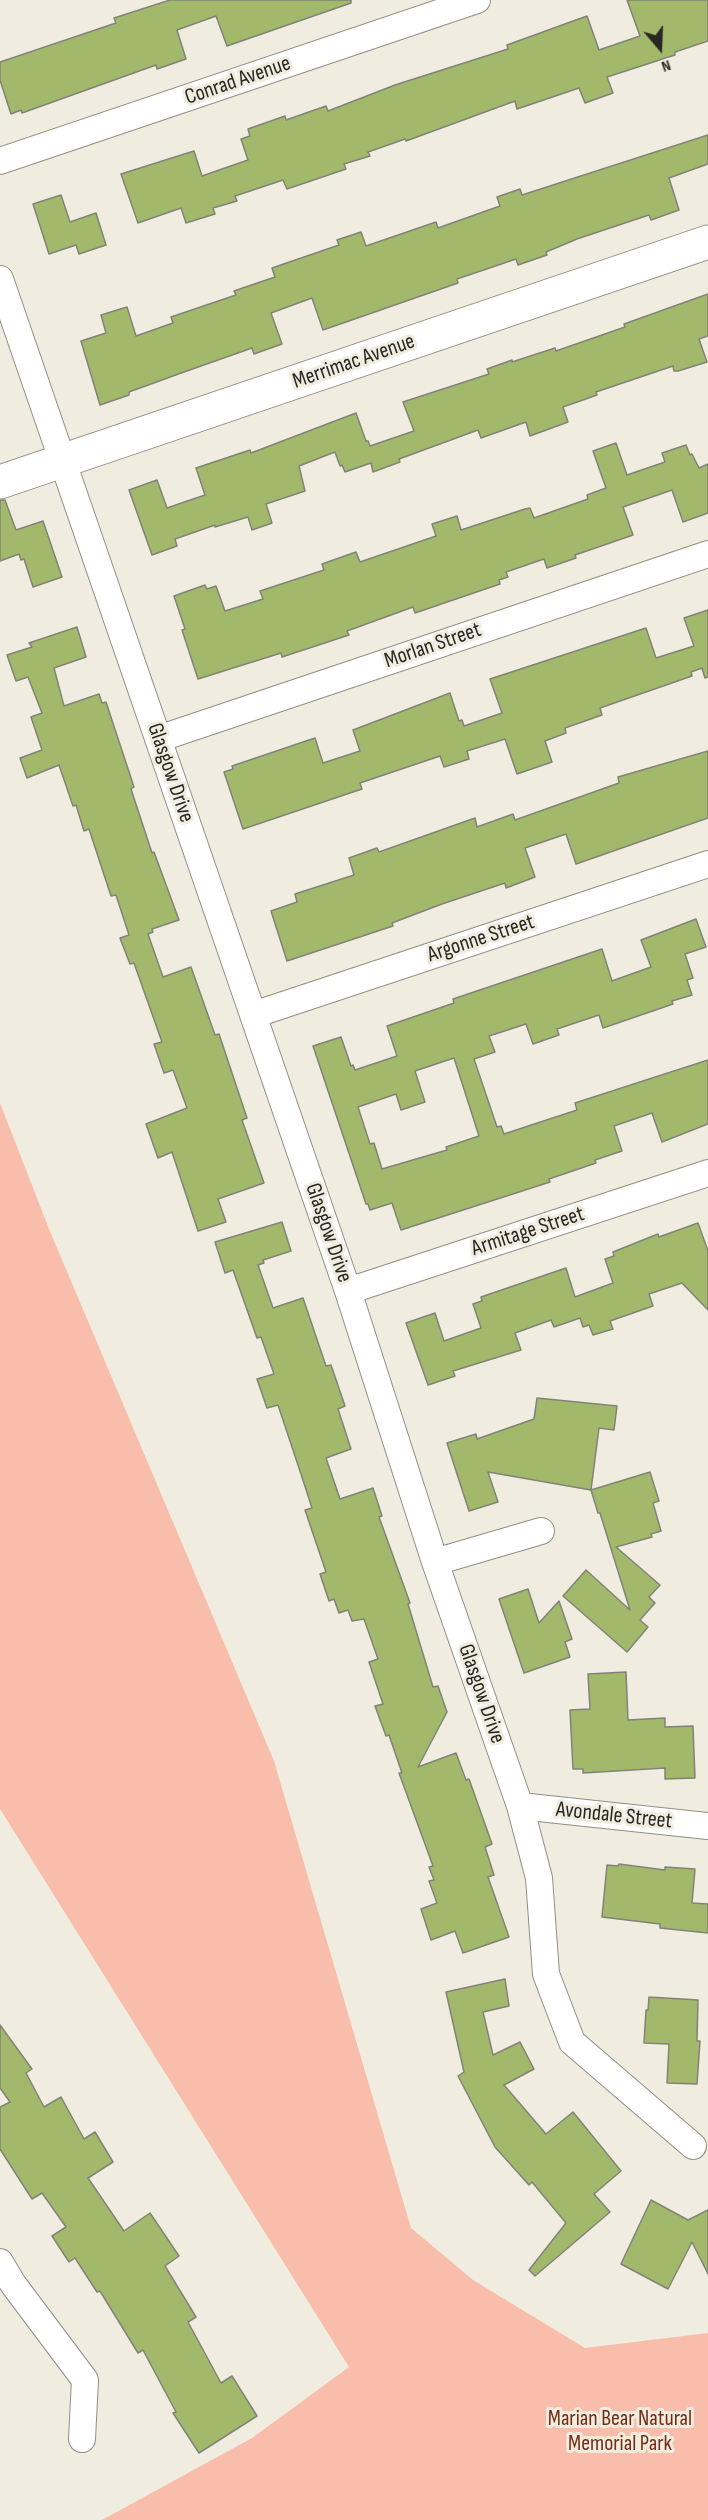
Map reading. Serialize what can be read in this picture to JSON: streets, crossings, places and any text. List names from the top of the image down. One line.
{"streets":{"street":["Conrad Avenue","Merrimac Avenue","Morlan Street","Glasgow Drive","Argonne Street","Armitage Street","Avondale Street"]},"crossings":[["Merrimac Avenue","Glasgow Drive"],["Morlan Street","Glasgow Drive"],["Glasgow Drive","Argonne Street"],["Glasgow Drive","Armitage Street"],["Glasgow Drive","Avondale Street"]],"parks":["Marian Bear Natural Memorial Park"],"north":"bottom"}
